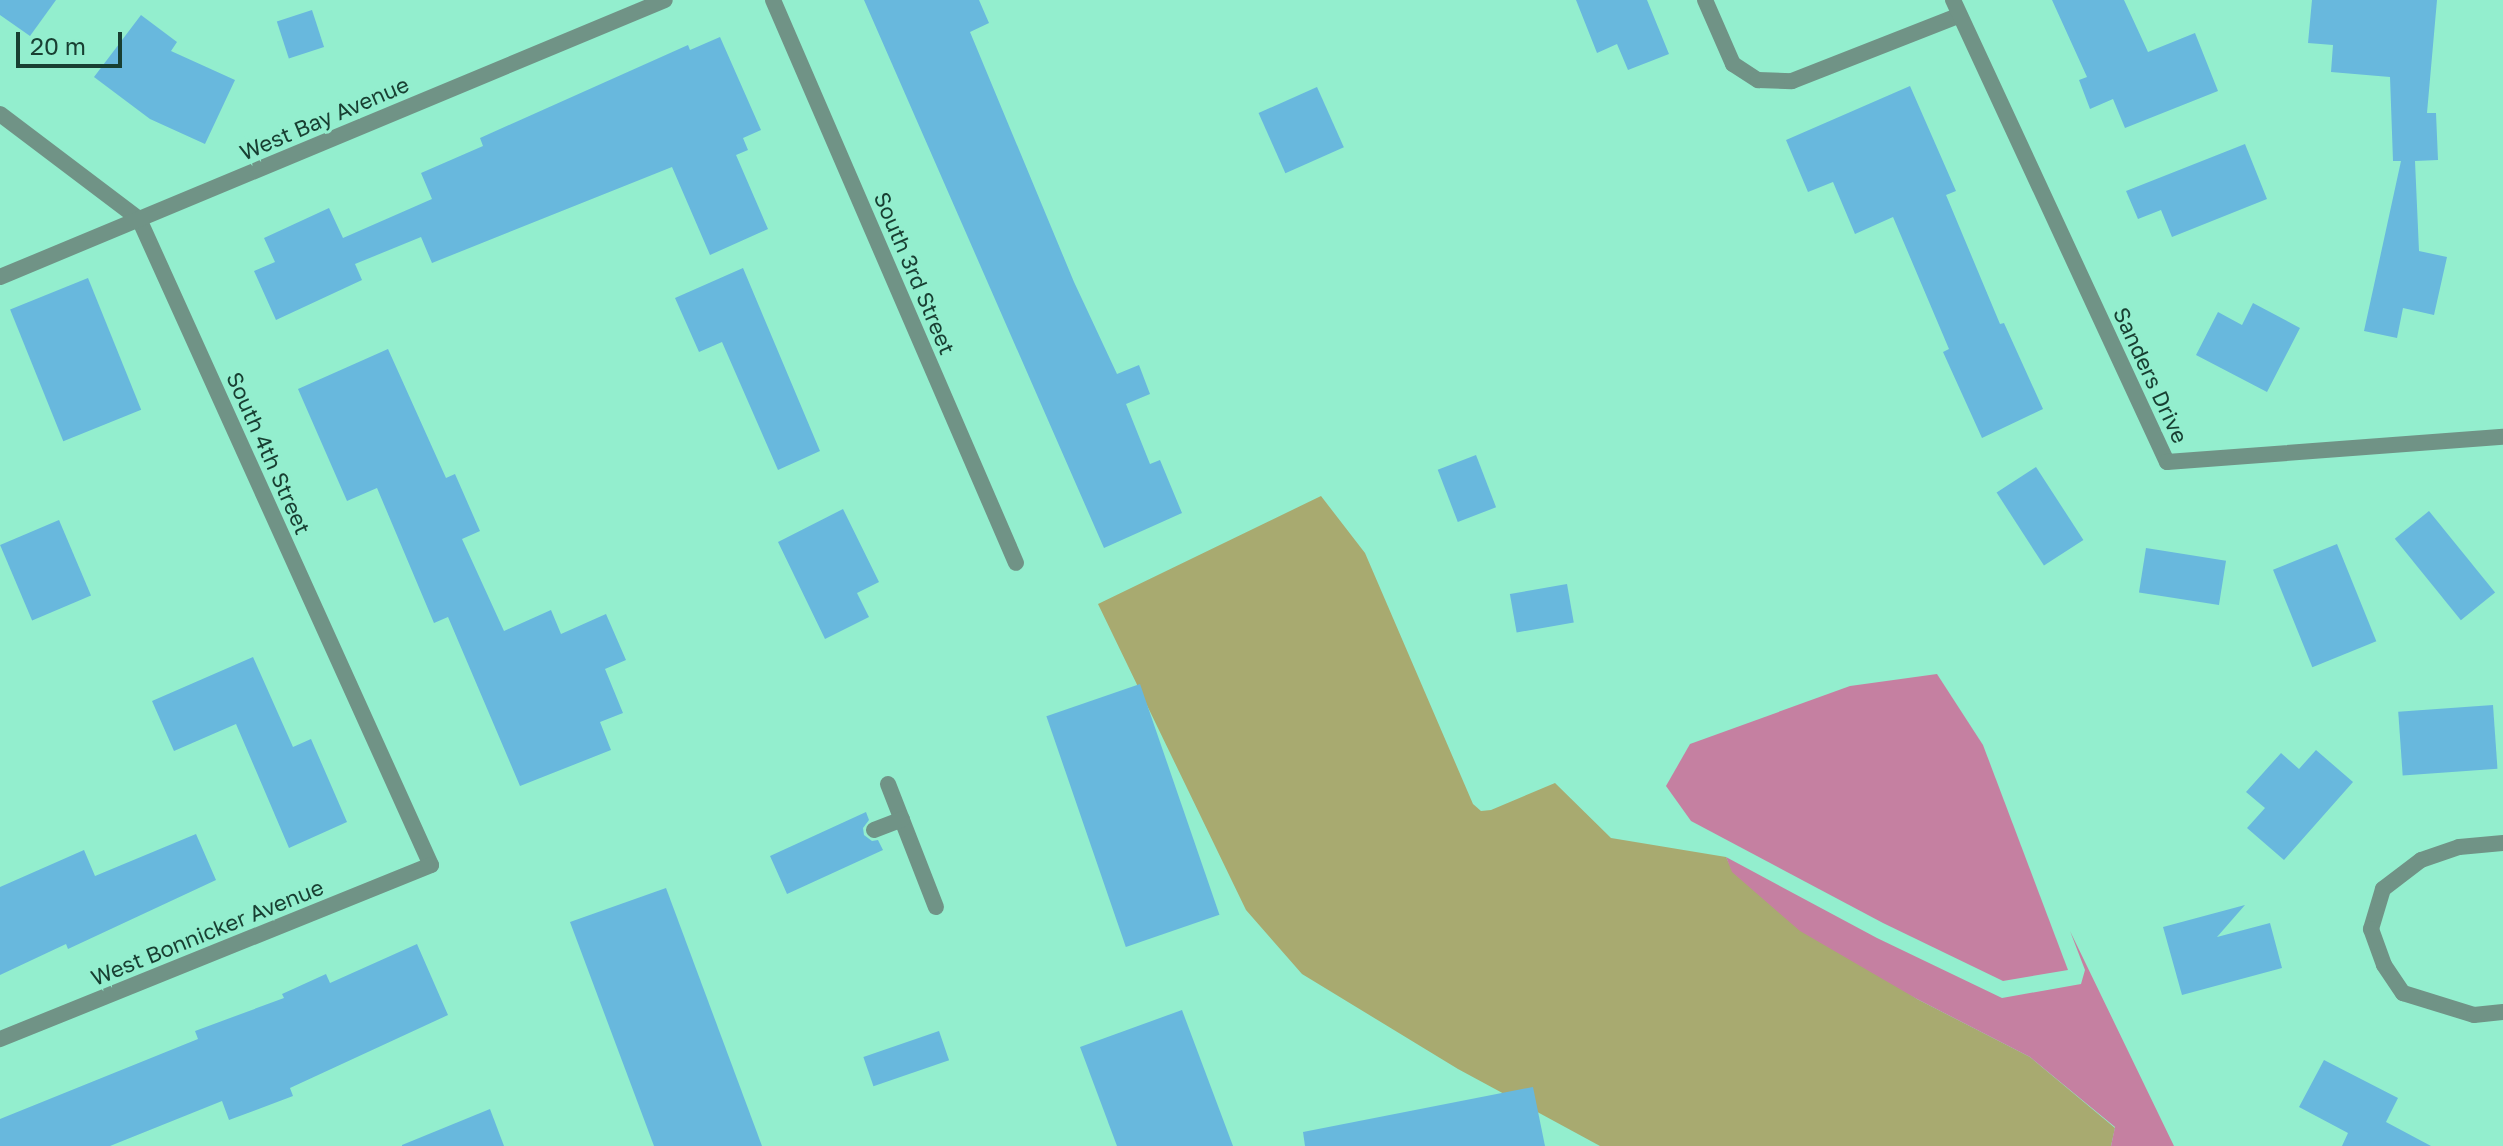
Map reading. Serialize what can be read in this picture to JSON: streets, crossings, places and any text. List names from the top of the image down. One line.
{"streets":{"street":["West Bay Avenue","South 3rd Street","Sanders Drive","South 4th Street","West Bonnicker Avenue"]},"crossings":[["West Bay Avenue","South 4th Street"],["South 4th Street","West Bonnicker Avenue"]],"scale_bar":"20 m"}
